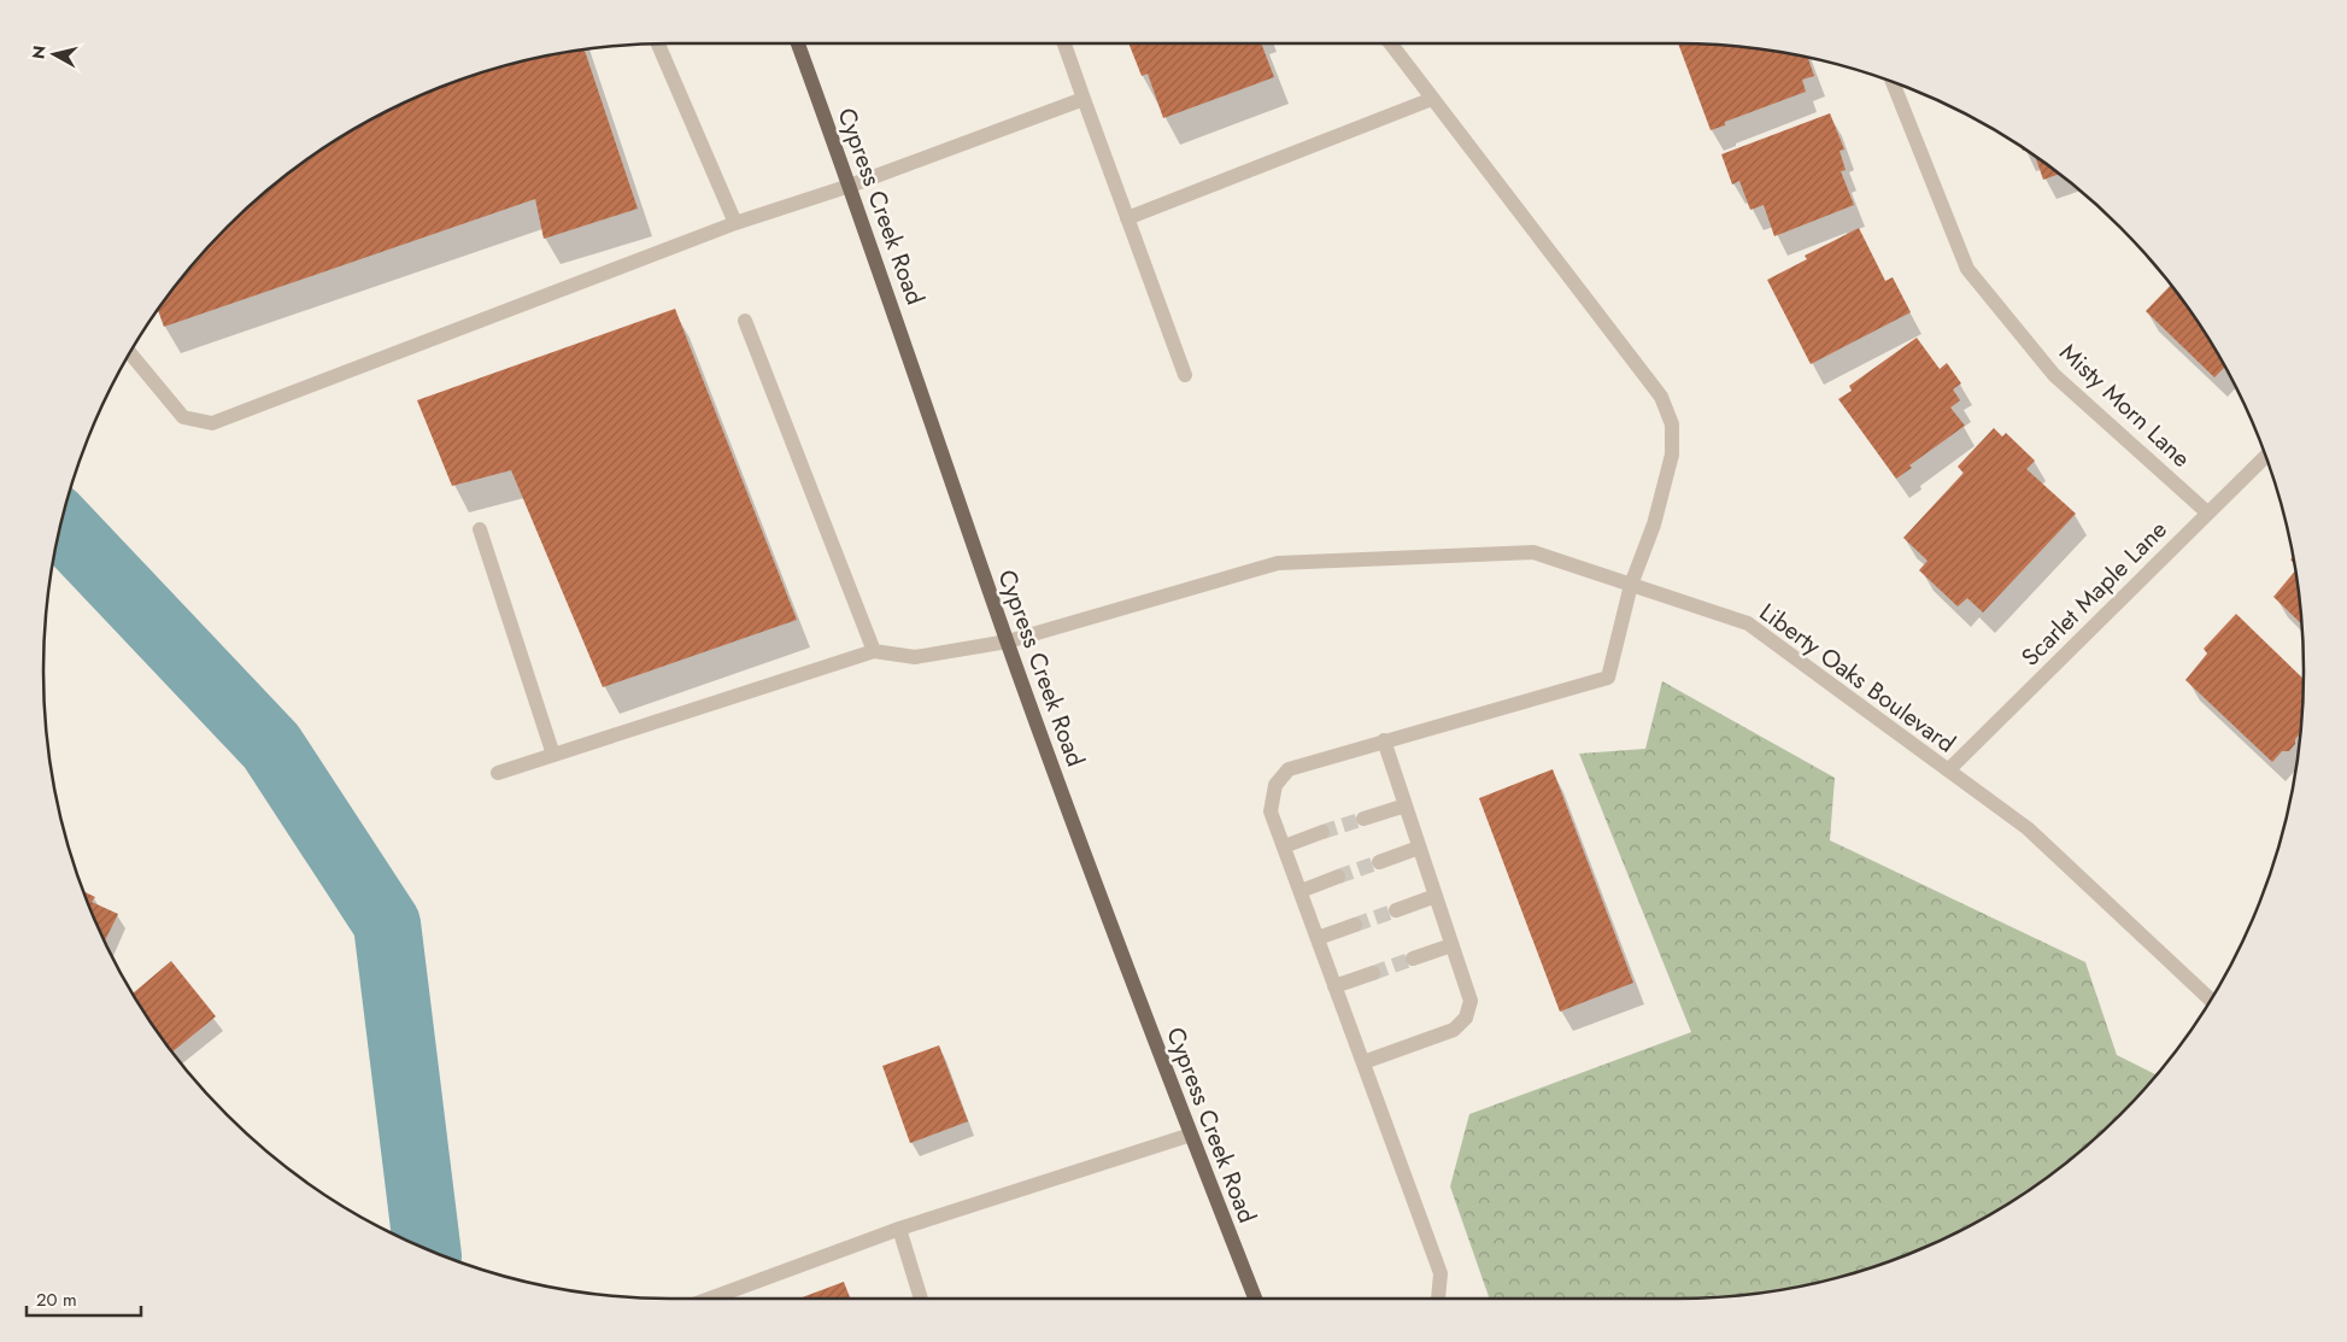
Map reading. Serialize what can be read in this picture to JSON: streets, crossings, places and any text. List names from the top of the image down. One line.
{"streets":{"main road":["Cypress Creek Road"],"street":["Misty Morn Lane","Scarlet Maple Lane","Liberty Oaks Boulevard"]},"crossings":[["Cypress Creek Road","Liberty Oaks Boulevard"],["Misty Morn Lane","Scarlet Maple Lane"],["Scarlet Maple Lane","Liberty Oaks Boulevard"]],"scale_bar":"20 m","north":"left"}
